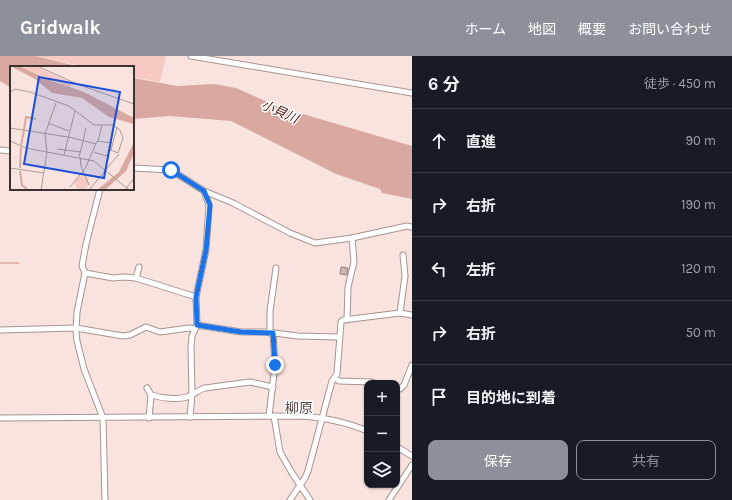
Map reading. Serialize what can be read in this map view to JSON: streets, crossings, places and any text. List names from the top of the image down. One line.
{"districts":["柳原"],"water":["小貝川"],"page":{"header":"Gridwalk","nav":["ホーム","地図","概要","お問い合わせ"],"heading":["6 分","徒歩 · 450 m"],"list":[["直進","90 m"],["右折","190 m"],["左折","120 m"],["右折","50 m"],"目的地に到着"],"map_buttons":["+","−"],"buttons":["保存","共有"]}}
